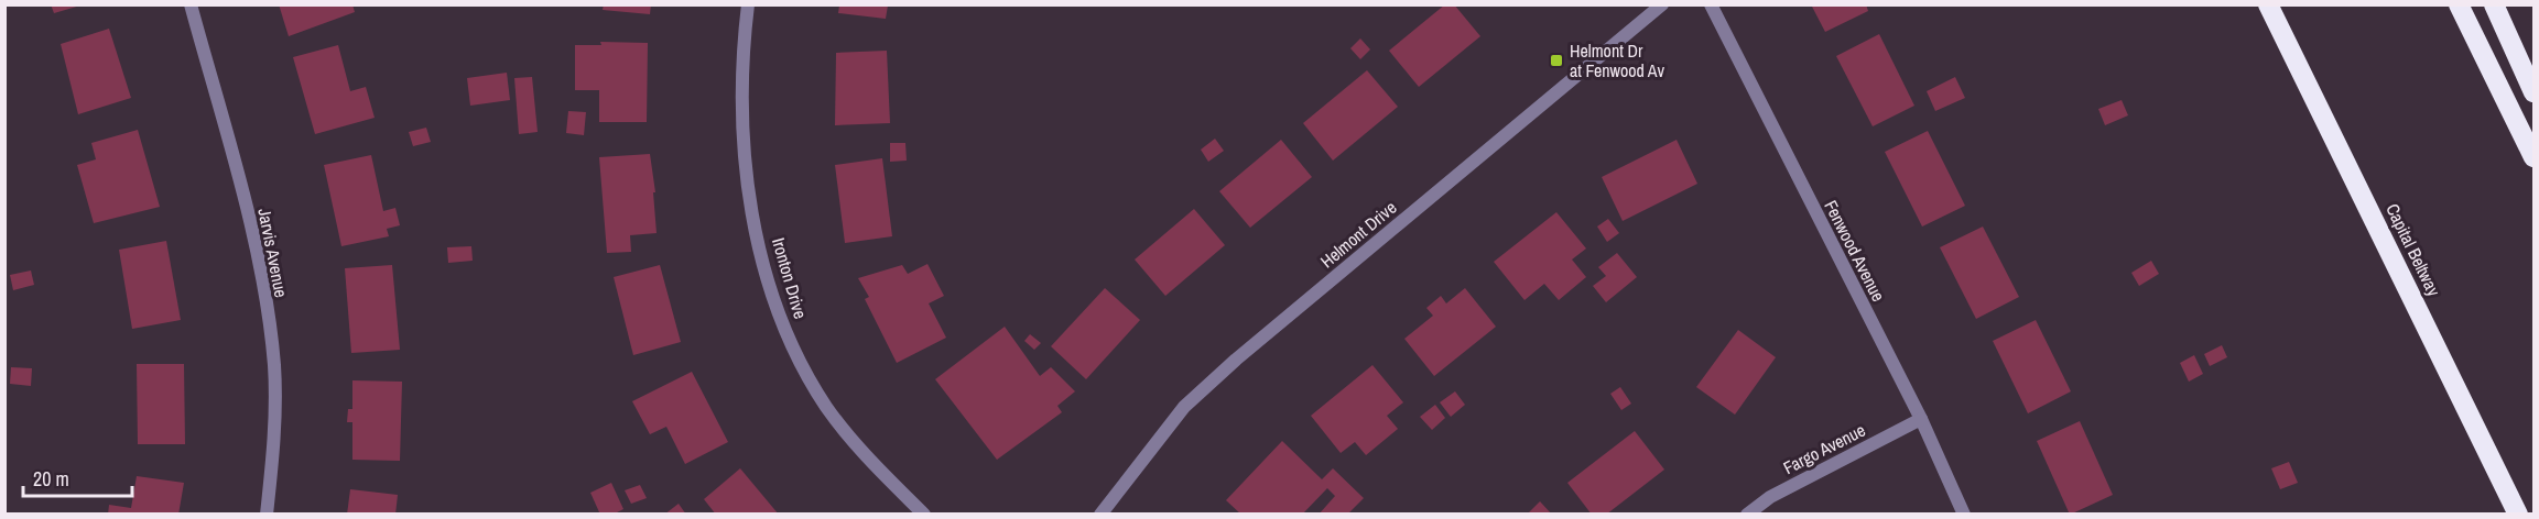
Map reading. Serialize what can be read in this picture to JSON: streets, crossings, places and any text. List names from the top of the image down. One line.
{"streets":{"highway":["Capital Beltway"],"street":["Helmont Drive","Fenwood Avenue","Jarvis Avenue","Ironton Drive","Fargo Avenue"]},"crossings":[["Fenwood Avenue","Fargo Avenue"]],"places":{"transit":["Helmont Dr at Fenwood Av"]},"scale_bar":"20 m"}
